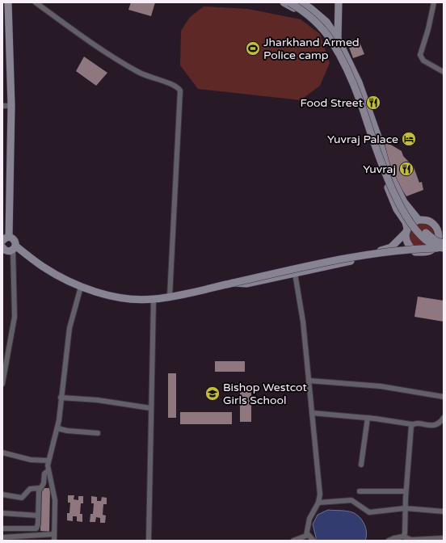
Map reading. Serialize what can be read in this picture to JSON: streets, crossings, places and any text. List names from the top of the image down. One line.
{"places":{"sports":["Jharkhand Armed Police camp"],"restaurant":["Food Street","Yuvraj"],"hotel":["Yuvraj Palace"],"school or university":["Bishop Westcot Girls School"]}}
